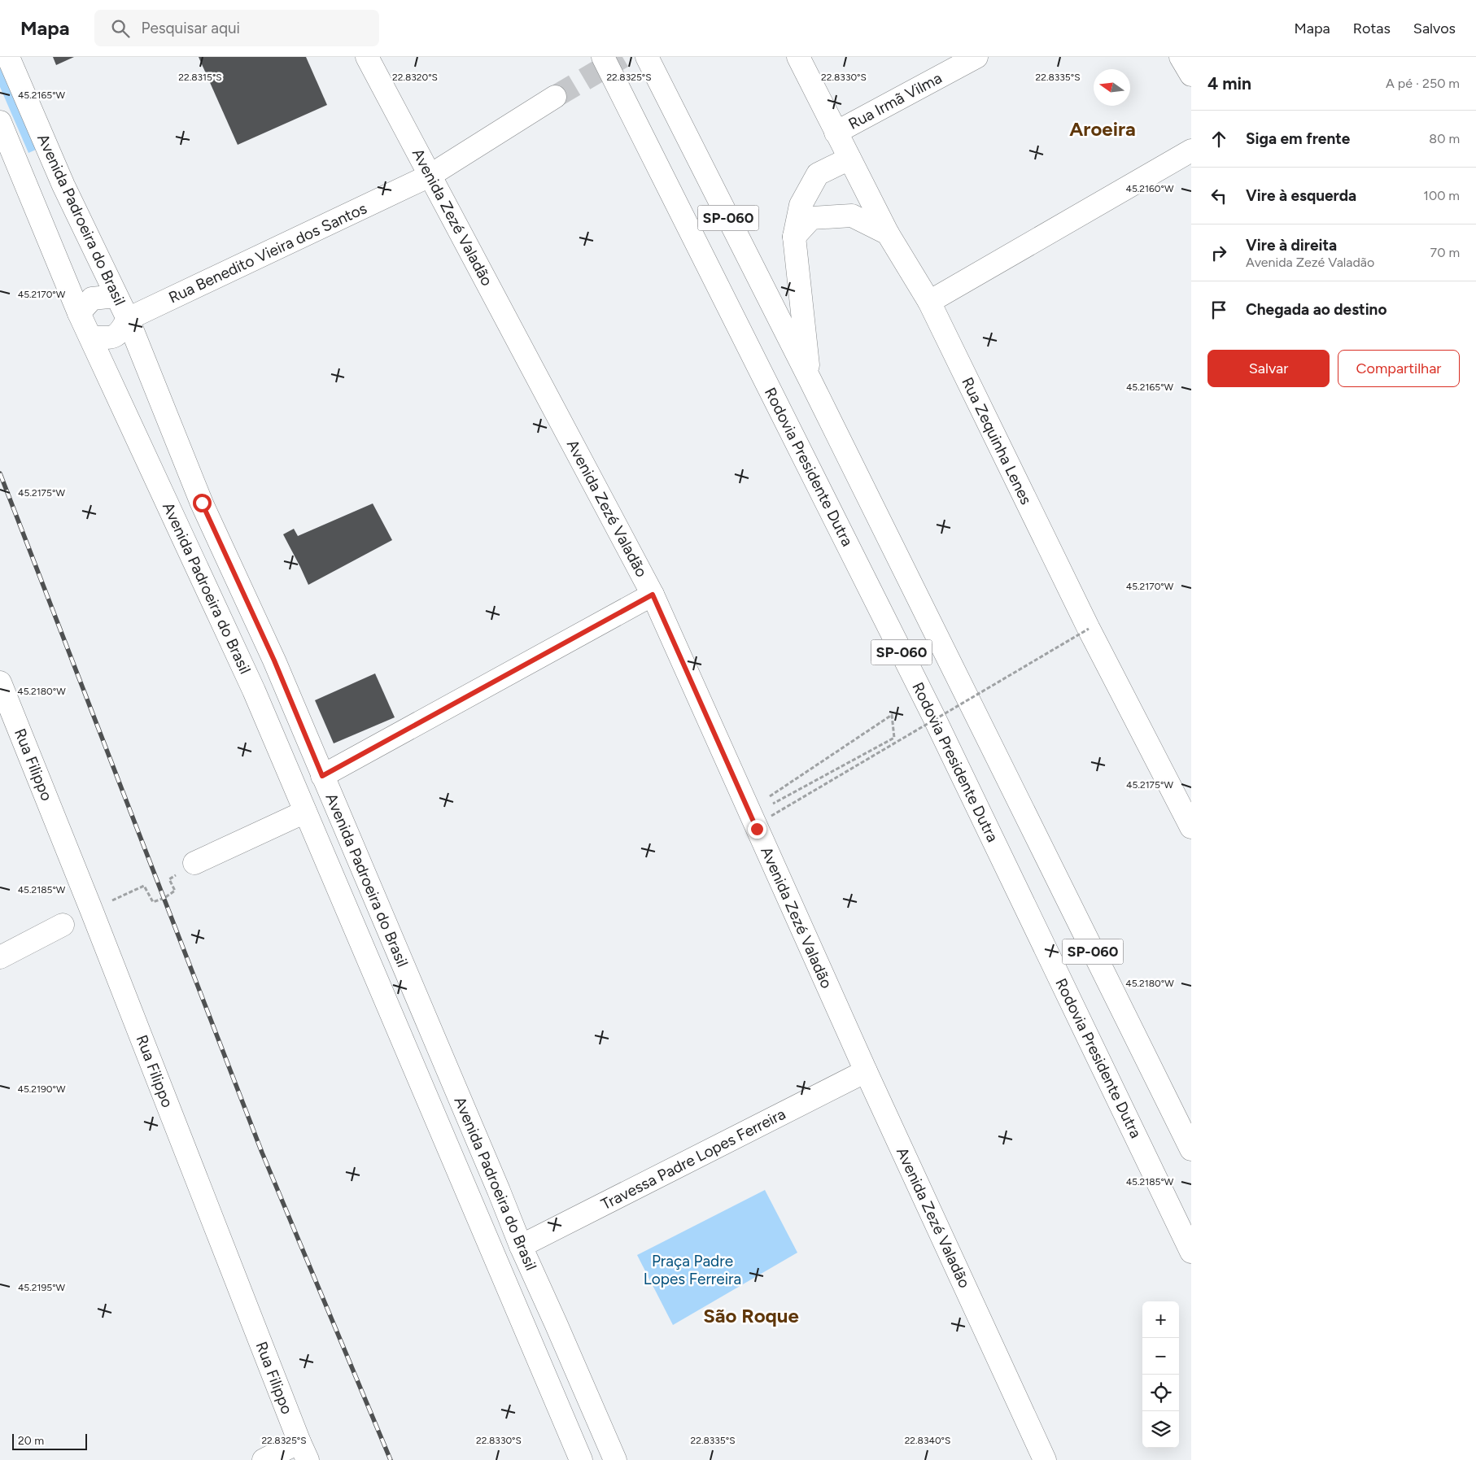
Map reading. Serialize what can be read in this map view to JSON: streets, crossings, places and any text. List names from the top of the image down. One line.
{"streets":{"main road":["Rua Irmã Vilma","Avenida Zezé Valadão","SP-060","Avenida Padroeira do Brasil","Rua Benedito Vieira dos Santos","Rua Zequinha Lenes","Rodovia Presidente Dutra","Rua Filippo","Travessa Padre Lopes Ferreira"]},"crossings":[["Rua Irmã Vilma","Rua Zequinha Lenes"],["Avenida Zezé Valadão","Rua Benedito Vieira dos Santos"],["Avenida Zezé Valadão","Travessa Padre Lopes Ferreira"],["Avenida Padroeira do Brasil","Rua Benedito Vieira dos Santos"],["Avenida Padroeira do Brasil","Travessa Padre Lopes Ferreira"]],"districts":["Aroeira","São Roque"],"parks":["Praça Padre Lopes Ferreira"],"scale_bar":"20 m","north":"left","page":{"header":"Mapa","search":"Pesquisar aqui","nav":["Mapa","Rotas","Salvos"],"heading":["4 min","A pé · 250 m"],"list":[["Siga em frente","80 m"],["Vire à esquerda","100 m"],["Vire à direita","Avenida Zezé Valadão","70 m"],"Chegada ao destino"],"buttons":["Salvar","Compartilhar"],"map_buttons":["+","−"],"scale":"20 m"},"coordinates":["22.8315°S","22.8320°S","22.8325°S","22.8330°S","22.8335°S","45.2165°W","45.2160°W","45.2170°W","45.2175°W","45.2180°W","45.2185°W","45.2190°W","45.2195°W","22.8340°S"]}
